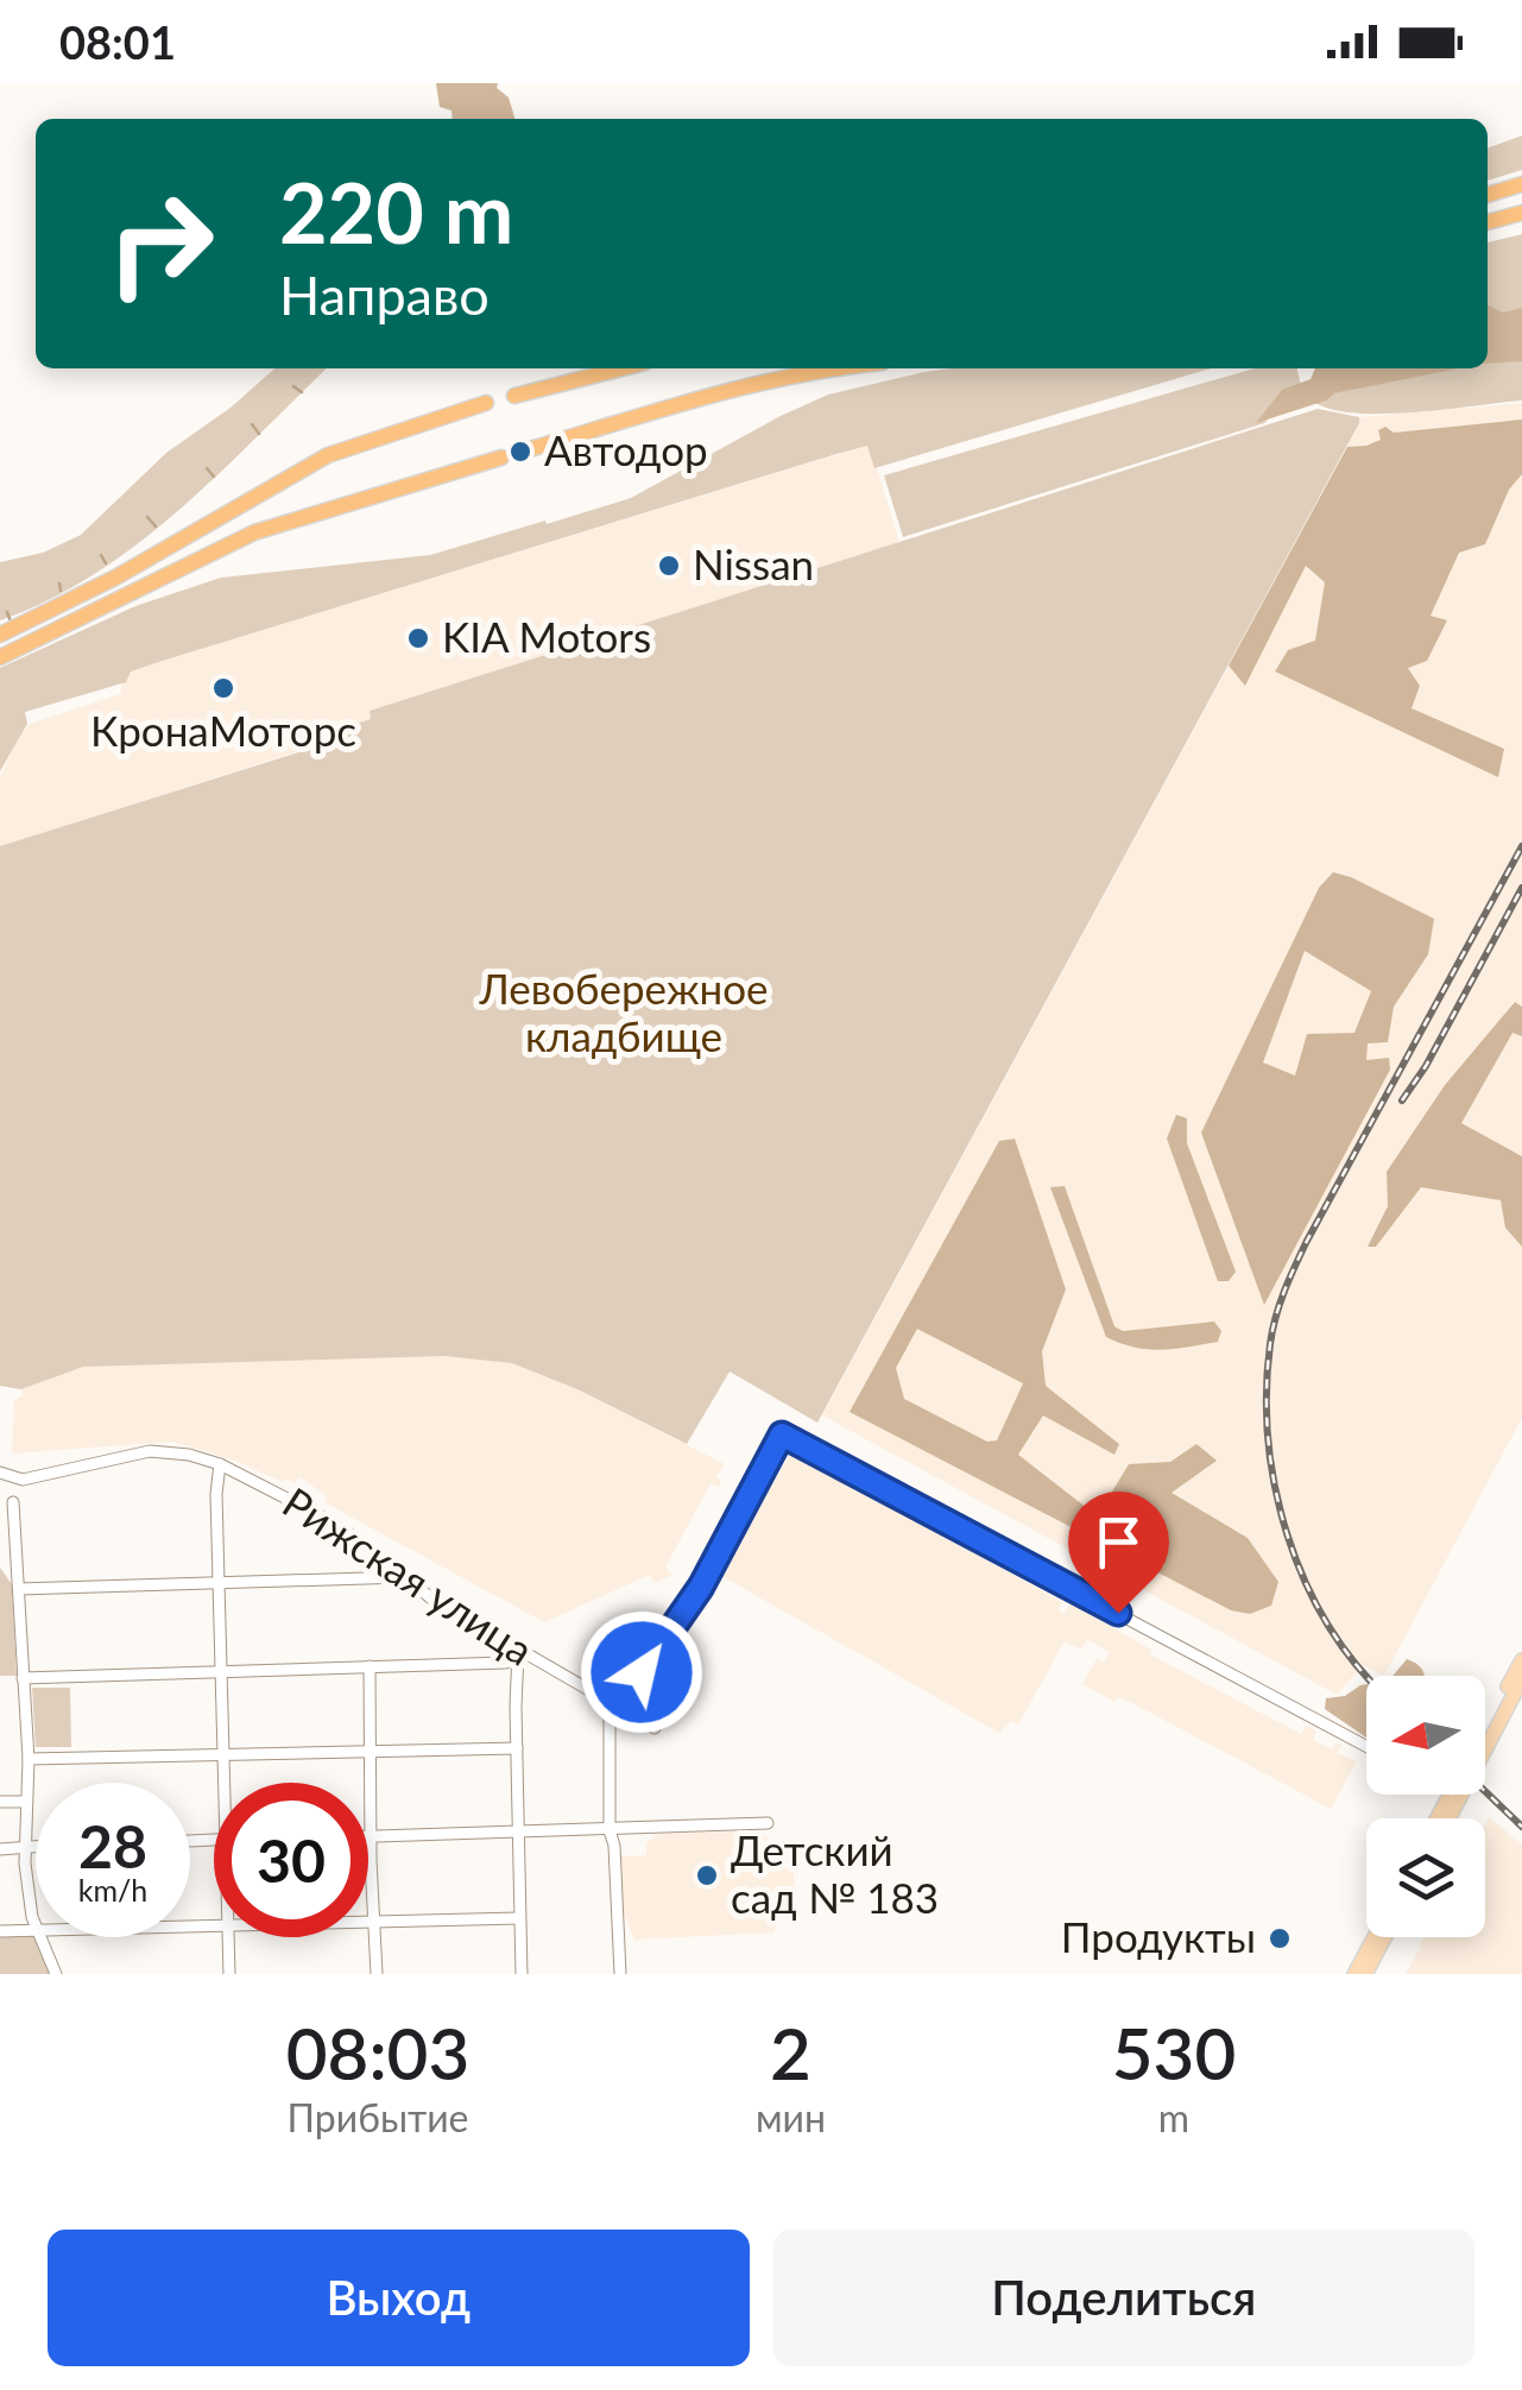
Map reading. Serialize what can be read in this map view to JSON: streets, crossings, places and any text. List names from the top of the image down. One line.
{"streets":{"street":["Рижская улица"]},"parks":["Левобережное кладбище"],"places":["Автодор","Nissan","KIA Motors","КронаМоторс","Детский сад № 183","Продукты"],"north":"left","page":{"status":"08:01","turn":["220 m","Направо"],"speed":"28 km/h","limit":"30","eta":["08:03","Прибытие","2","мин","530","m"],"buttons":["Выход","Поделиться"]}}
